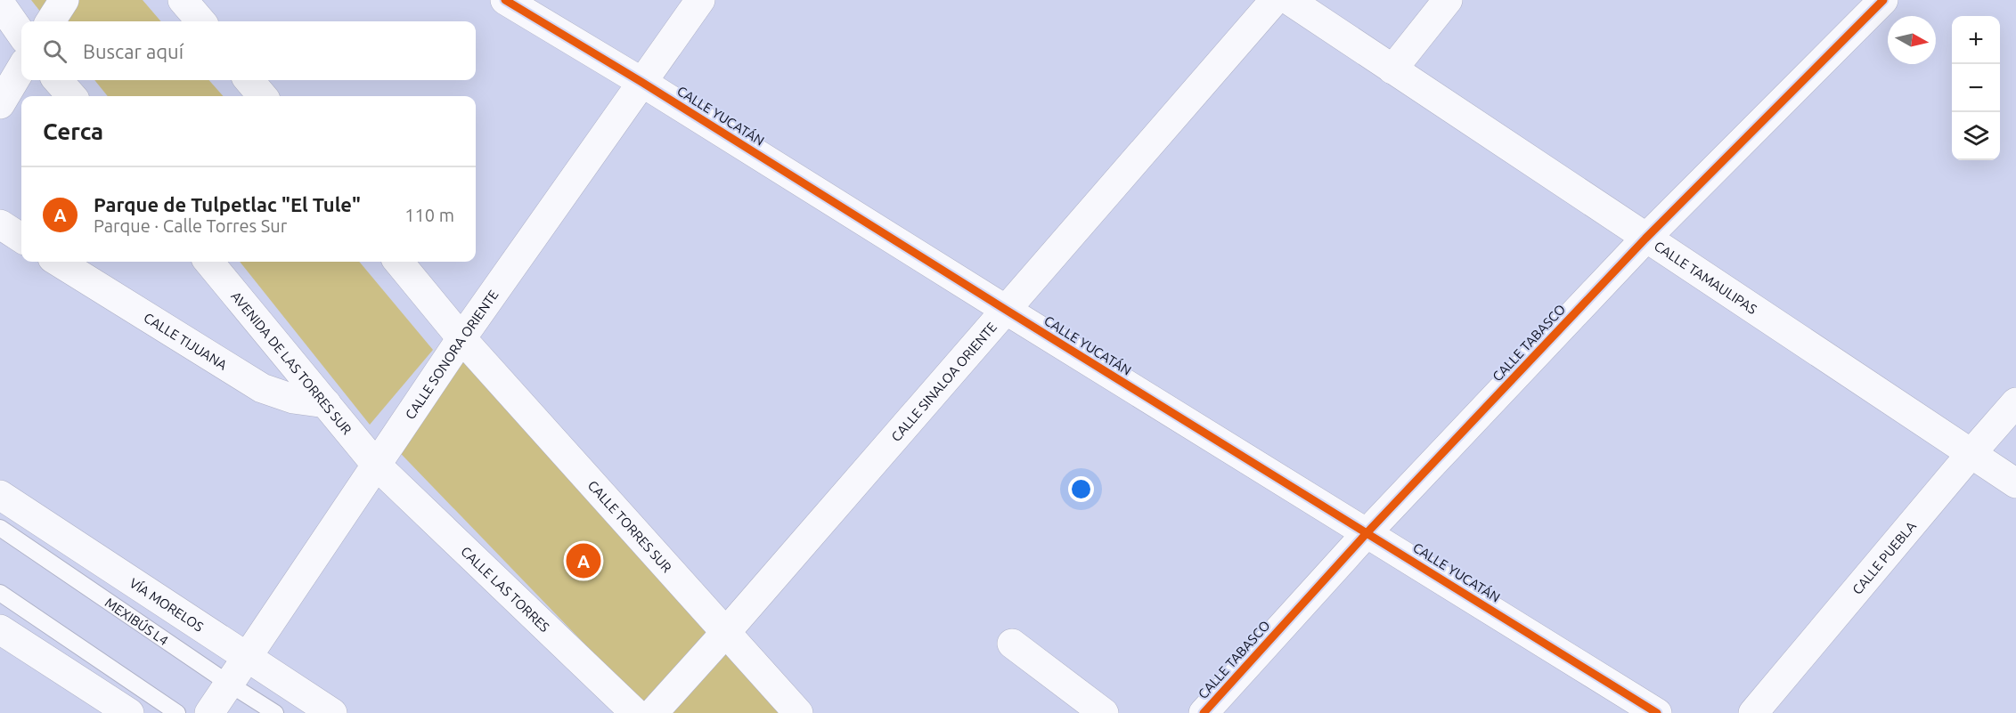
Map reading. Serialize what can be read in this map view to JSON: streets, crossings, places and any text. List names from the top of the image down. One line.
{"streets":{"street":["CALLE YUCATÁN","CALLE TAMAULIPAS","CALLE TIJUANA","CALLE TABASCO","CALLE SONORA ORIENTE","AVENIDA DE LAS TORRES SUR","CALLE SINALOA ORIENTE","CALLE TORRES SUR","CALLE PUEBLA","CALLE LAS TORRES","VÍA MORELOS"],"lane":["MEXIBÚS L4"]},"crossings":[["CALLE YUCATÁN","CALLE TABASCO"],["CALLE YUCATÁN","CALLE SONORA ORIENTE"],["CALLE YUCATÁN","CALLE SINALOA ORIENTE"],["CALLE TAMAULIPAS","CALLE TABASCO"],["CALLE TAMAULIPAS","CALLE PUEBLA"],["CALLE TIJUANA","AVENIDA DE LAS TORRES SUR"],["CALLE SONORA ORIENTE","AVENIDA DE LAS TORRES SUR"],["CALLE SONORA ORIENTE","CALLE TORRES SUR"],["CALLE SONORA ORIENTE","CALLE LAS TORRES"],["CALLE SONORA ORIENTE","VÍA MORELOS"],["CALLE SONORA ORIENTE","MEXIBÚS L4"],["AVENIDA DE LAS TORRES SUR","CALLE LAS TORRES"],["CALLE SINALOA ORIENTE","CALLE TORRES SUR"]],"north":"right","page":{"map_buttons":["+","−"],"search":"Buscar aquí","heading":"Cerca","list":[{"mark":"A","name":"Parque de Tulpetlac \"El Tule\"","note":"Parque · Calle Torres Sur","value":"110 m"}],"pins":"A"}}
